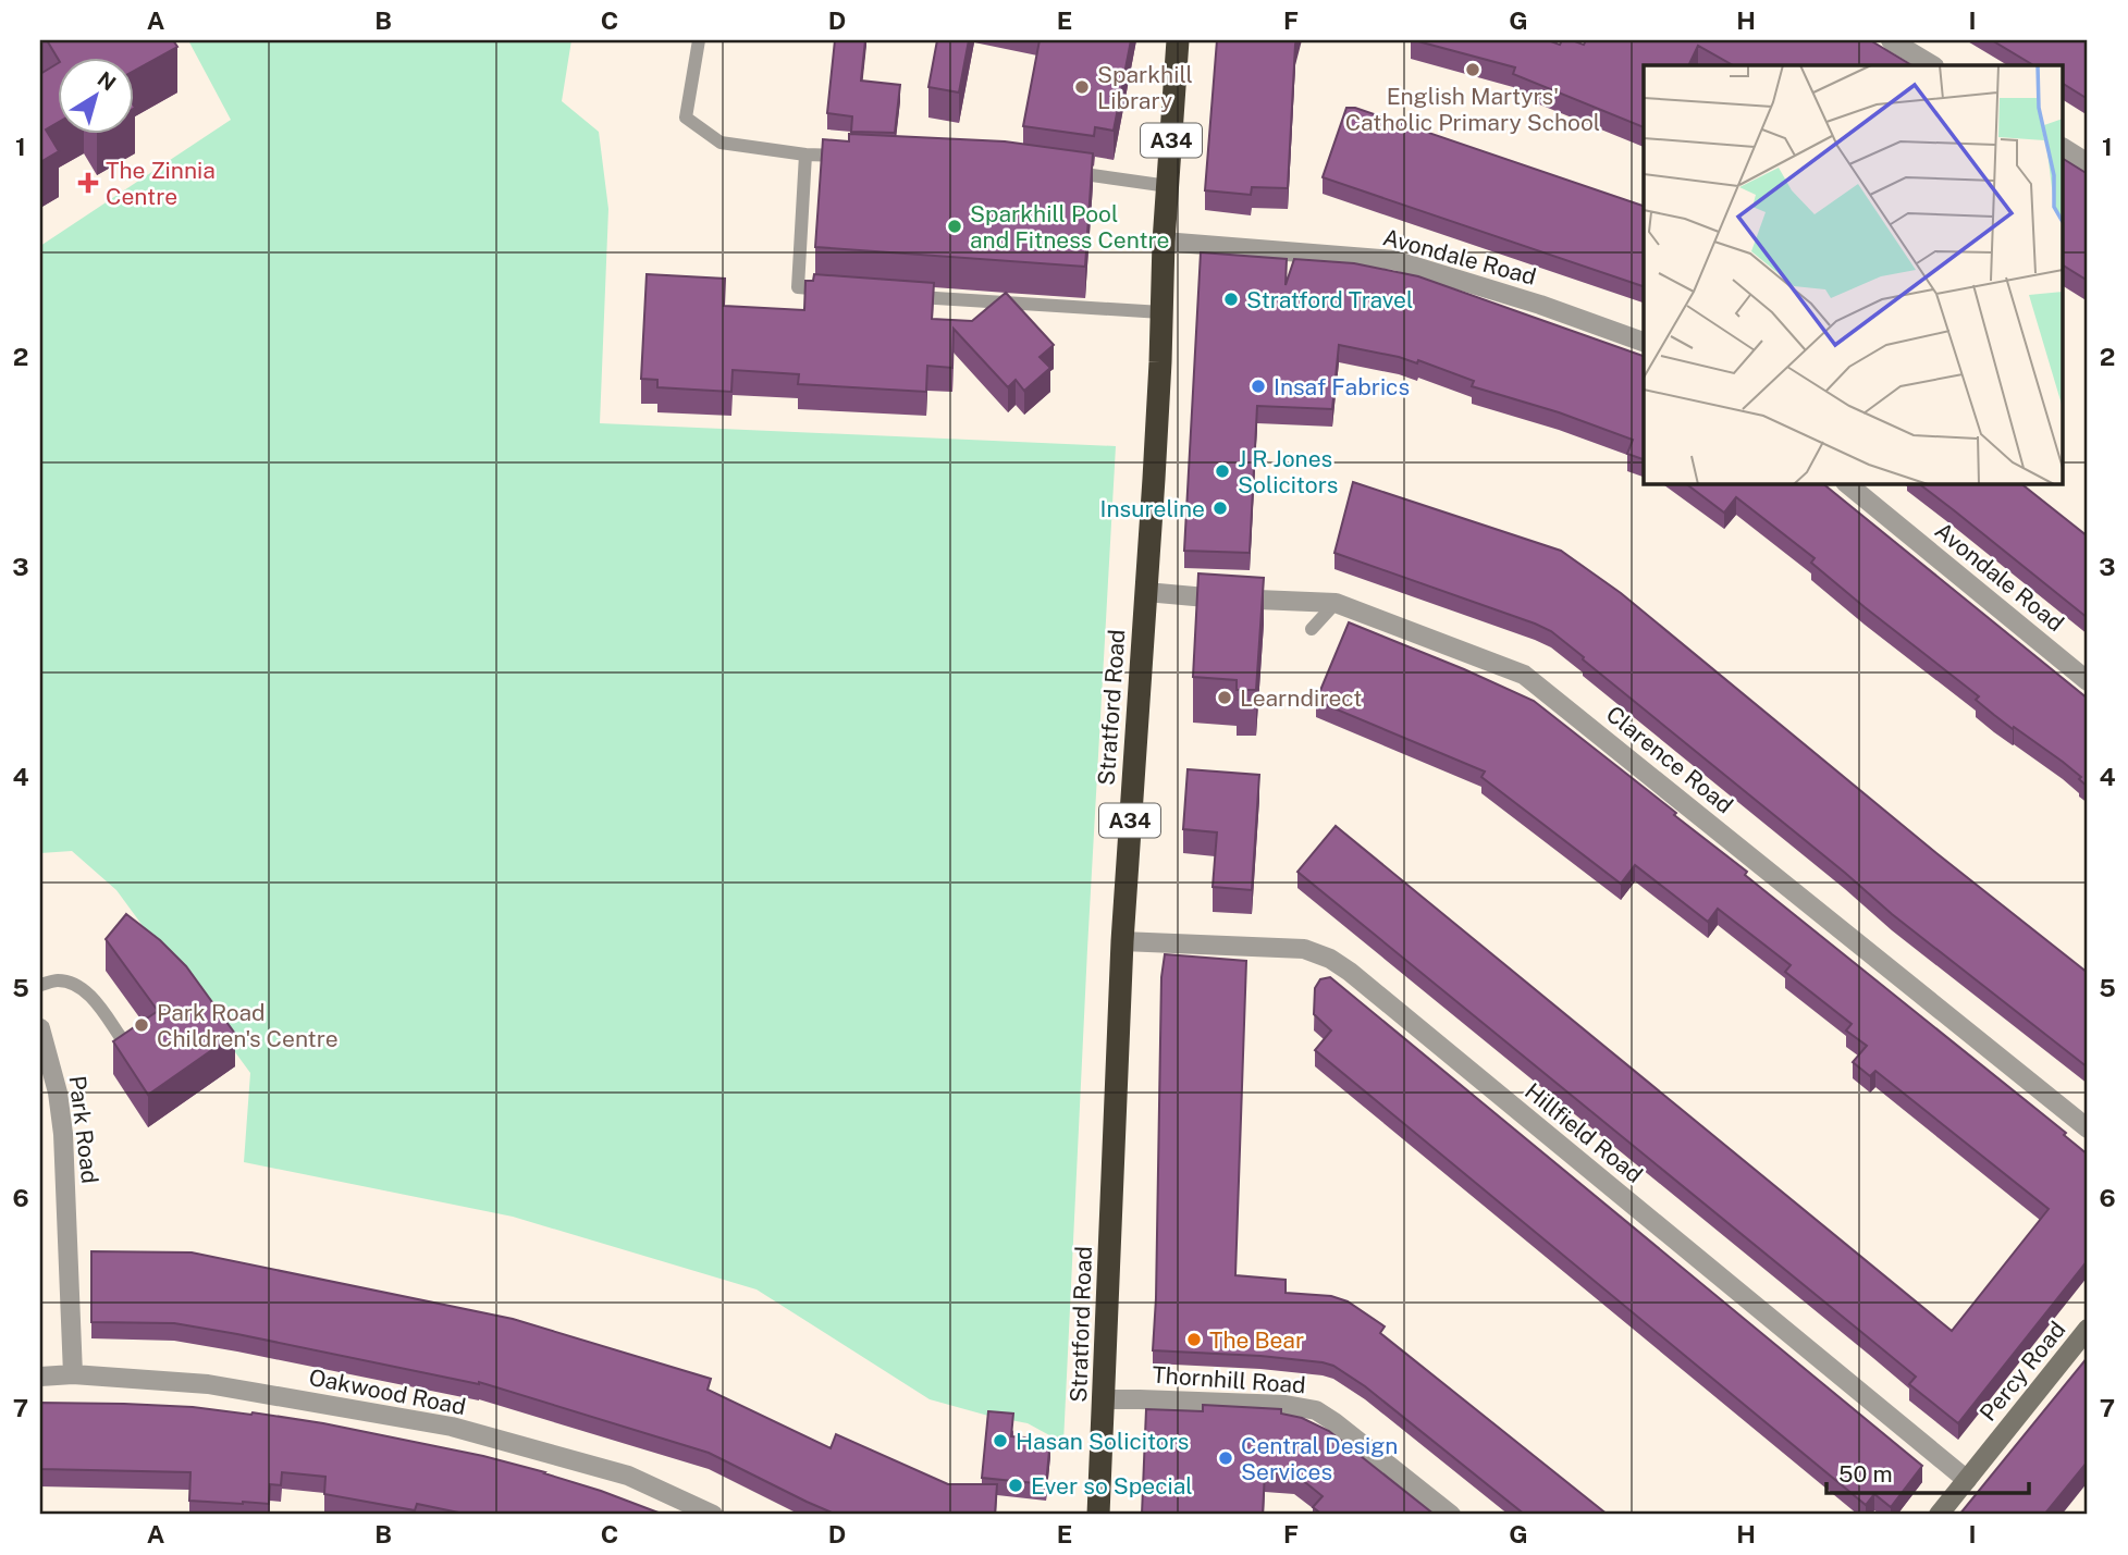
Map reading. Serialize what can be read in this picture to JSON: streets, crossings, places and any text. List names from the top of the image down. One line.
{"streets":{"highway":["A34","Stratford Road"],"street":["Avondale Road","Clarence Road","Park Road","Hillfield Road","Percy Road","Thornhill Road","Oakwood Road"]},"crossings":[["Avondale Road","Stratford Road"],["Stratford Road","Clarence Road"],["Stratford Road","Hillfield Road"],["Stratford Road","Thornhill Road"],["Park Road","Oakwood Road"],["Hillfield Road","Percy Road"]],"places":{"other":["English Martyrs' Catholic Primary School","Sparkhill Library","Sparkhill Pool and Fitness Centre","Stratford Travel","Insaf Fabrics","J R Jones Solicitors","Insureline","Learndirect","Park Road Children's Centre","The Bear","Hasan Solicitors","Central Design Services","Ever so Special"],"health":["The Zinnia Centre"]},"scale_bar":"50 m","north":"top right","grid":{"columns":["A","B","C","D","E","F","G","H","I"],"rows":["1","2","3","4","5","6","7"]}}
